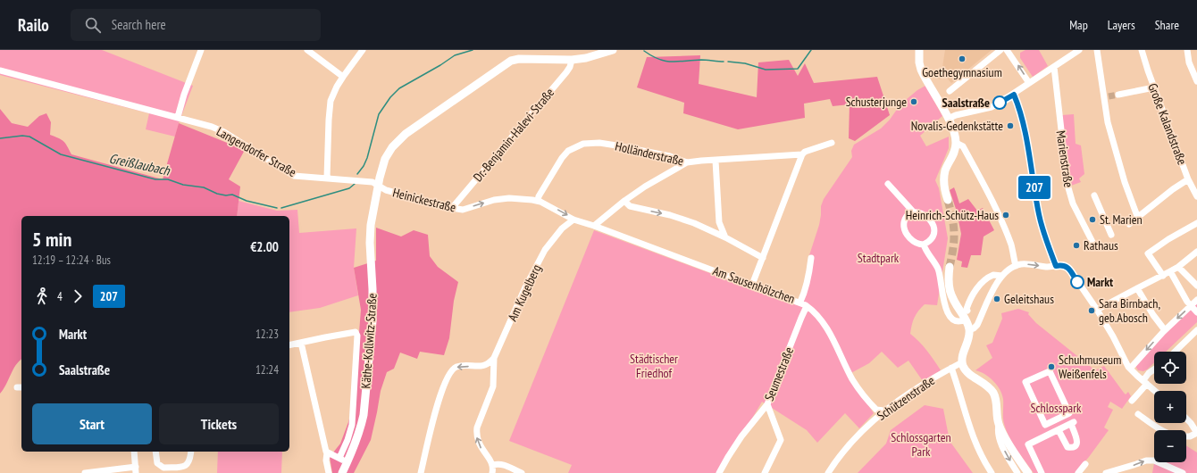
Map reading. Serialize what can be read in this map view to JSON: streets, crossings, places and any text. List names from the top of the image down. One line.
{"streets":{"main road":["Käthe-Kollwitz-Straße"],"street":["Große Kalandstraße","Dr.-Benjamin-Halevi-Straße","Langendorfer Straße","Holländerstraße","Marienstraße","Heinickestraße","Am Sausenhölzchen","Am Kugelberg","Seumestraße","Schützenstraße"]},"crossings":[["Dr.-Benjamin-Halevi-Straße","Heinickestraße"],["Langendorfer Straße","Heinickestraße"],["Langendorfer Straße","Käthe-Kollwitz-Straße"],["Holländerstraße","Heinickestraße"],["Heinickestraße","Am Sausenhölzchen"],["Heinickestraße","Am Kugelberg"],["Heinickestraße","Käthe-Kollwitz-Straße"],["Am Sausenhölzchen","Am Kugelberg"],["Am Sausenhölzchen","Seumestraße"],["Am Sausenhölzchen","Schützenstraße"]],"one_way":["Heinickestraße"],"water":["Greißlaubach"],"parks":["Stadtpark","Städtischer Friedhof","Schlosspark","Schlossgarten Park"],"places":["Goethegymnasium","Schusterjunge","Saalstraße","Novalis-Gedenkstätte","Heinrich-Schütz-Haus","St. Marien","Rathaus","Markt","Geleitshaus","Sara Birnbach, geb.Abosch","Schuhmuseum Weißenfels"],"lines":["bus line 207"],"page":{"header":"Railo","search":"Search here","nav":["Map","Layers","Share"],"on_map":"207","heading":["5 min","12:19 – 12:24 · Bus","€2.00"],"legs":["4","207"],"list":[{"name":"Markt","value":"12:23"},{"name":"Saalstraße","value":"12:24"}],"map_buttons":["+","−"],"buttons":["Start","Tickets"]}}
